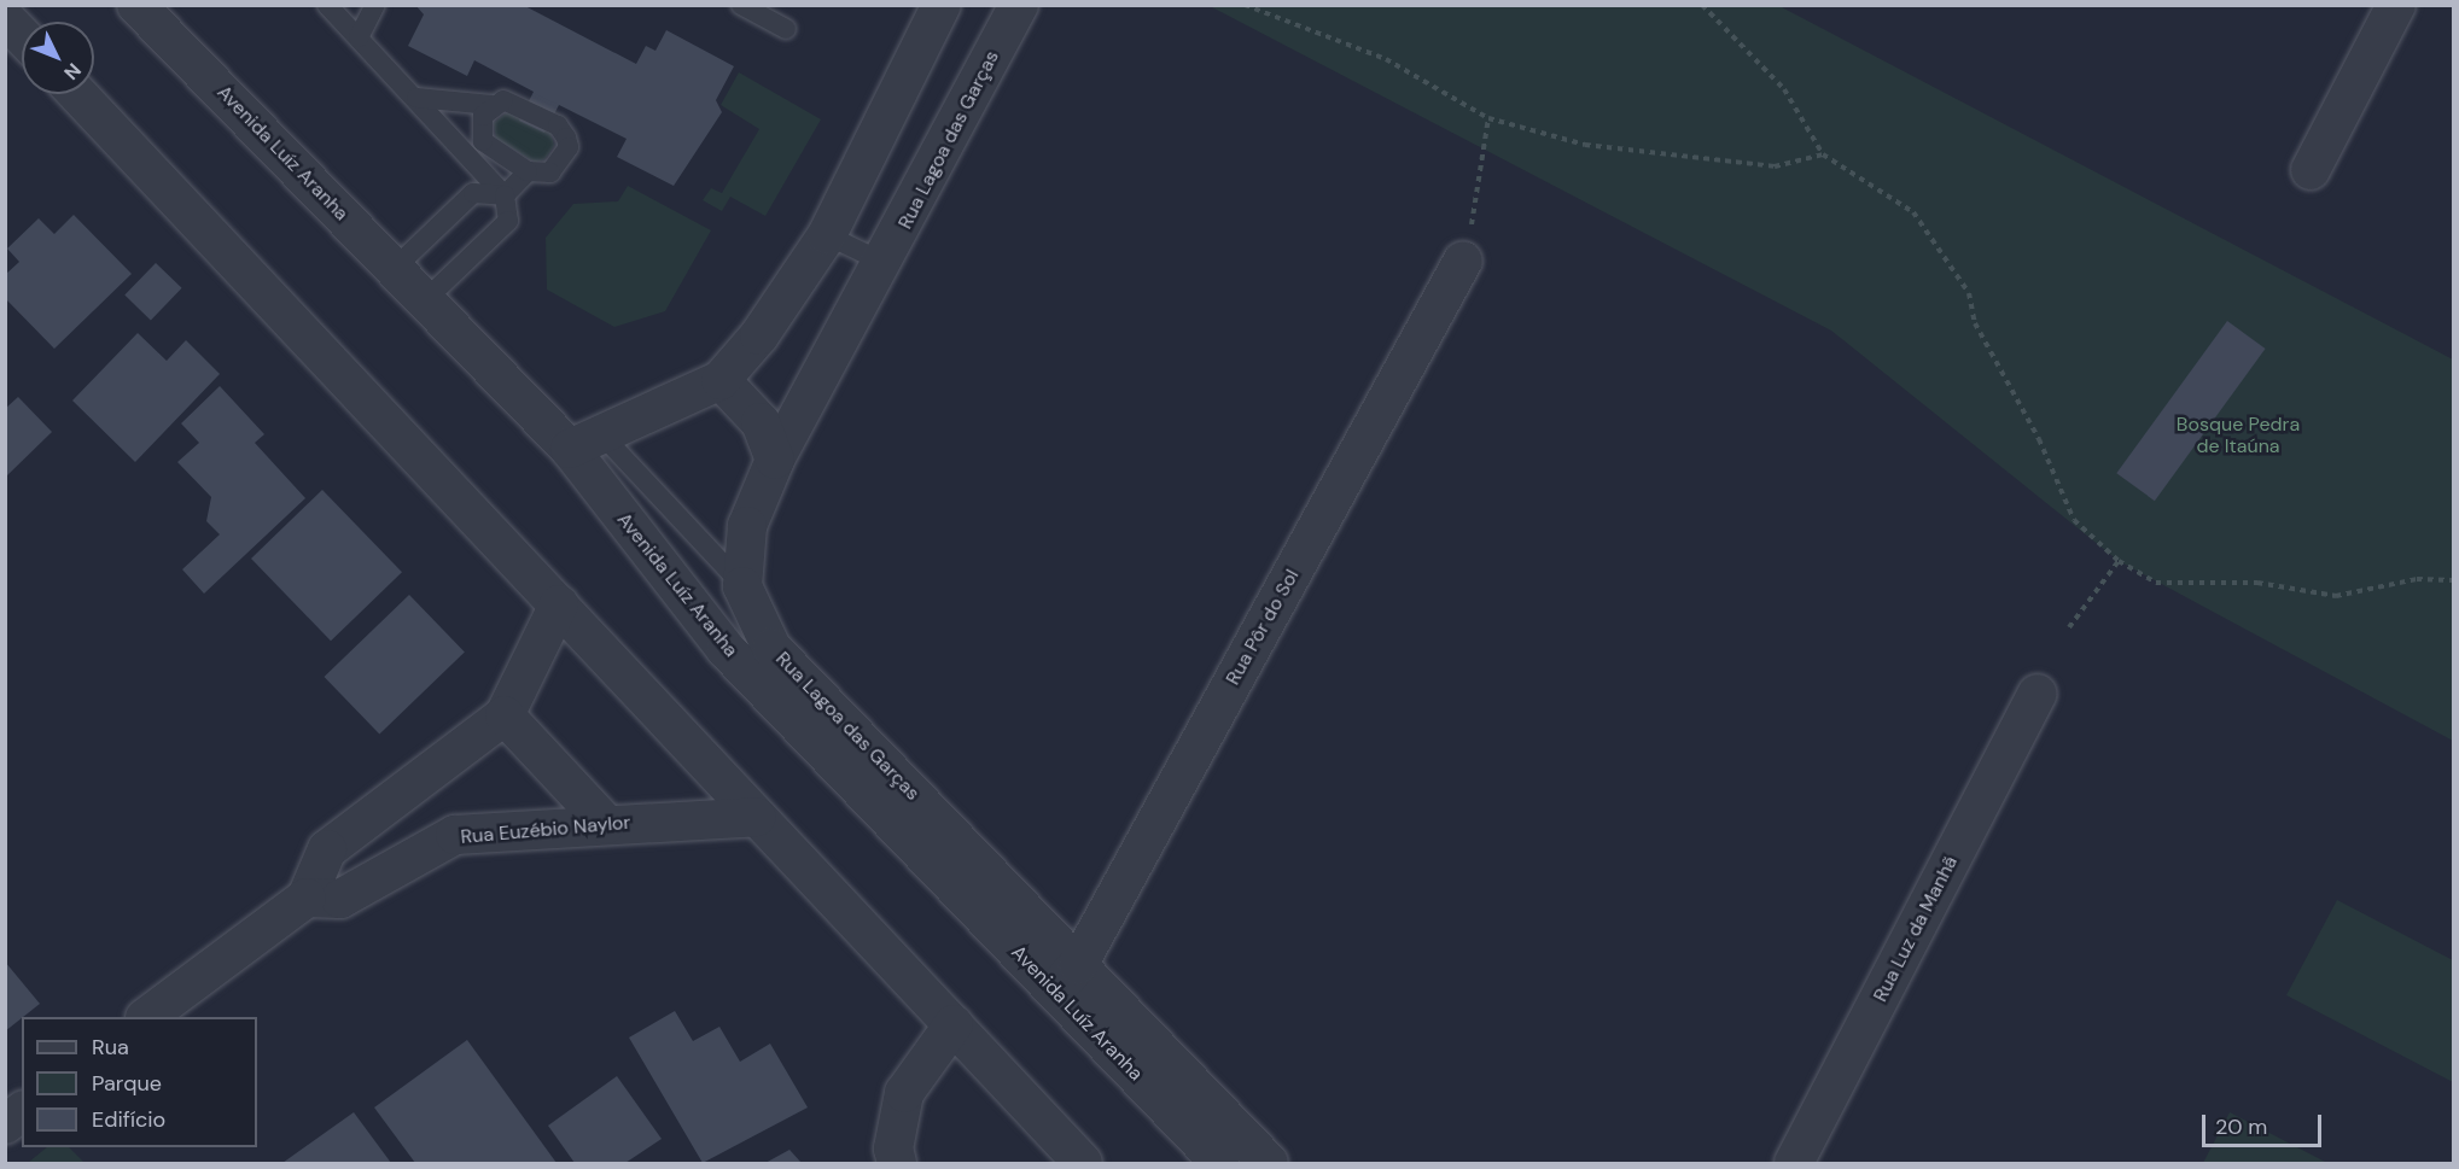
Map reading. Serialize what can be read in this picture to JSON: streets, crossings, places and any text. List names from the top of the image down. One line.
{"streets":{"street":["Rua Lagoa das Garças","Avenida Luíz Aranha","Rua Pôr do Sol","Rua Euzébio Naylor","Rua Luz da Manhã"]},"crossings":[["Rua Lagoa das Garças","Avenida Luíz Aranha"],["Rua Lagoa das Garças","Rua Pôr do Sol"],["Avenida Luíz Aranha","Rua Pôr do Sol"]],"parks":["Bosque Pedra de Itaúna"],"legend":["Rua","Parque","Edifício"],"scale_bar":"20 m","north":"bottom right"}
